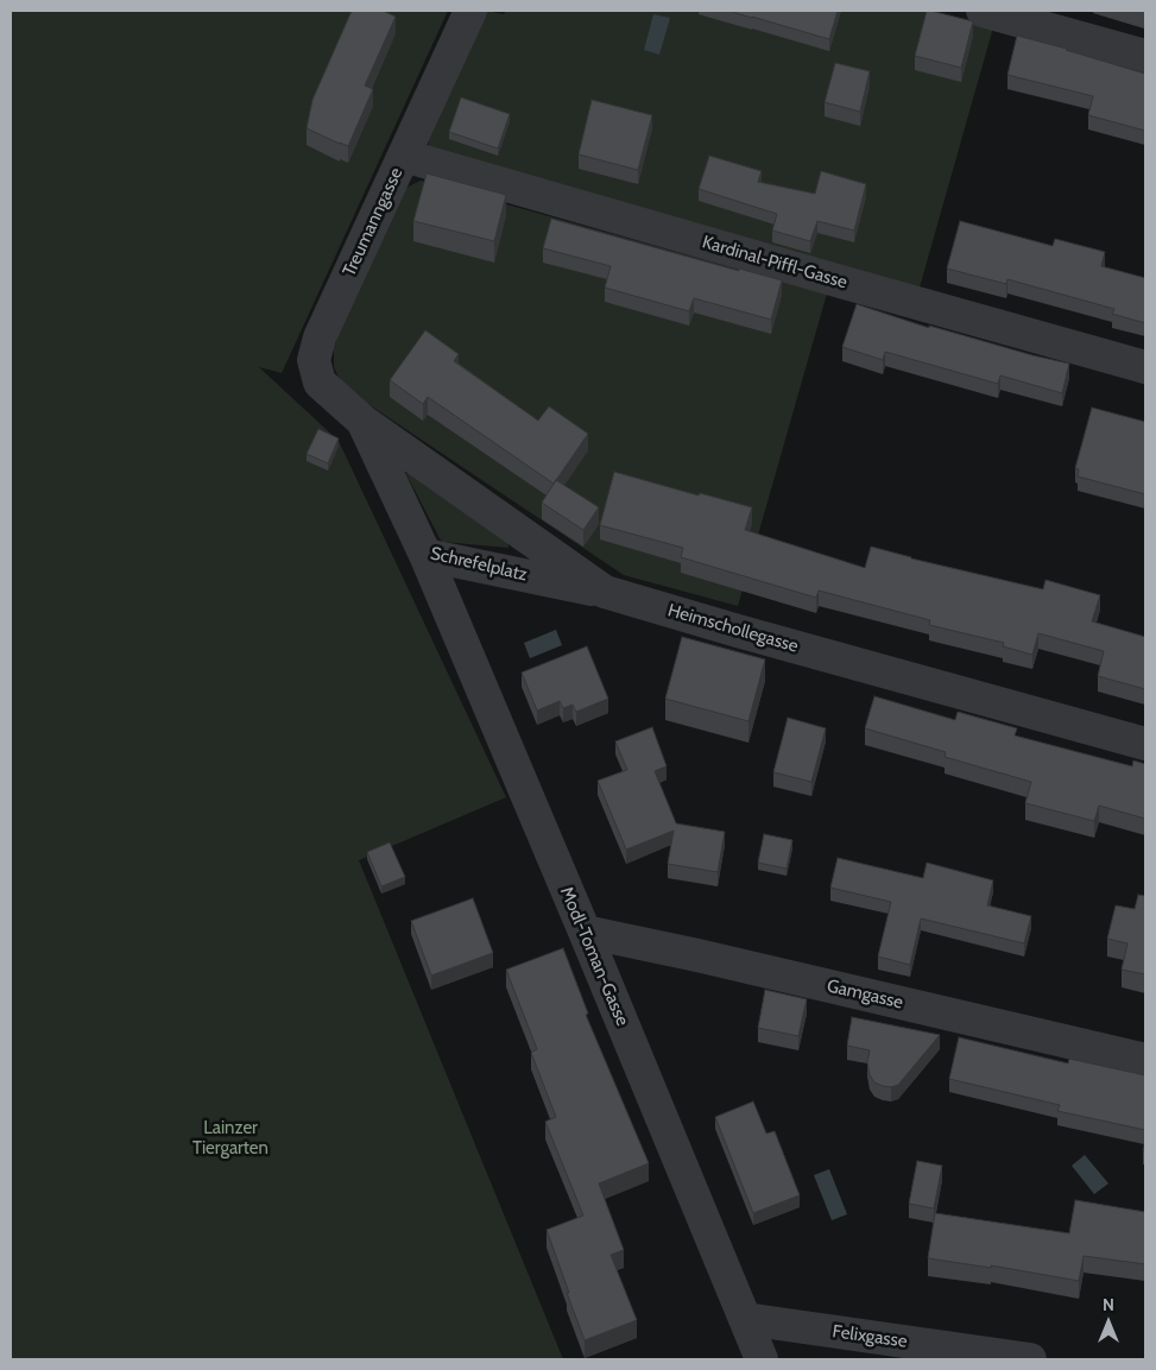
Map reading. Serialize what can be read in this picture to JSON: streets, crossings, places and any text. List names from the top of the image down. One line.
{"streets":{"street":["Treumanngasse","Kardinal-Piffl-Gasse","Schrefelplatz","Heimschollegasse","Modl-Toman-Gasse","Gamgasse","Felixgasse"]},"crossings":[["Treumanngasse","Kardinal-Piffl-Gasse"],["Treumanngasse","Schrefelplatz"],["Treumanngasse","Heimschollegasse"],["Schrefelplatz","Heimschollegasse"],["Schrefelplatz","Modl-Toman-Gasse"],["Modl-Toman-Gasse","Gamgasse"],["Modl-Toman-Gasse","Felixgasse"]],"parks":["Lainzer Tiergarten"],"north":"top"}
